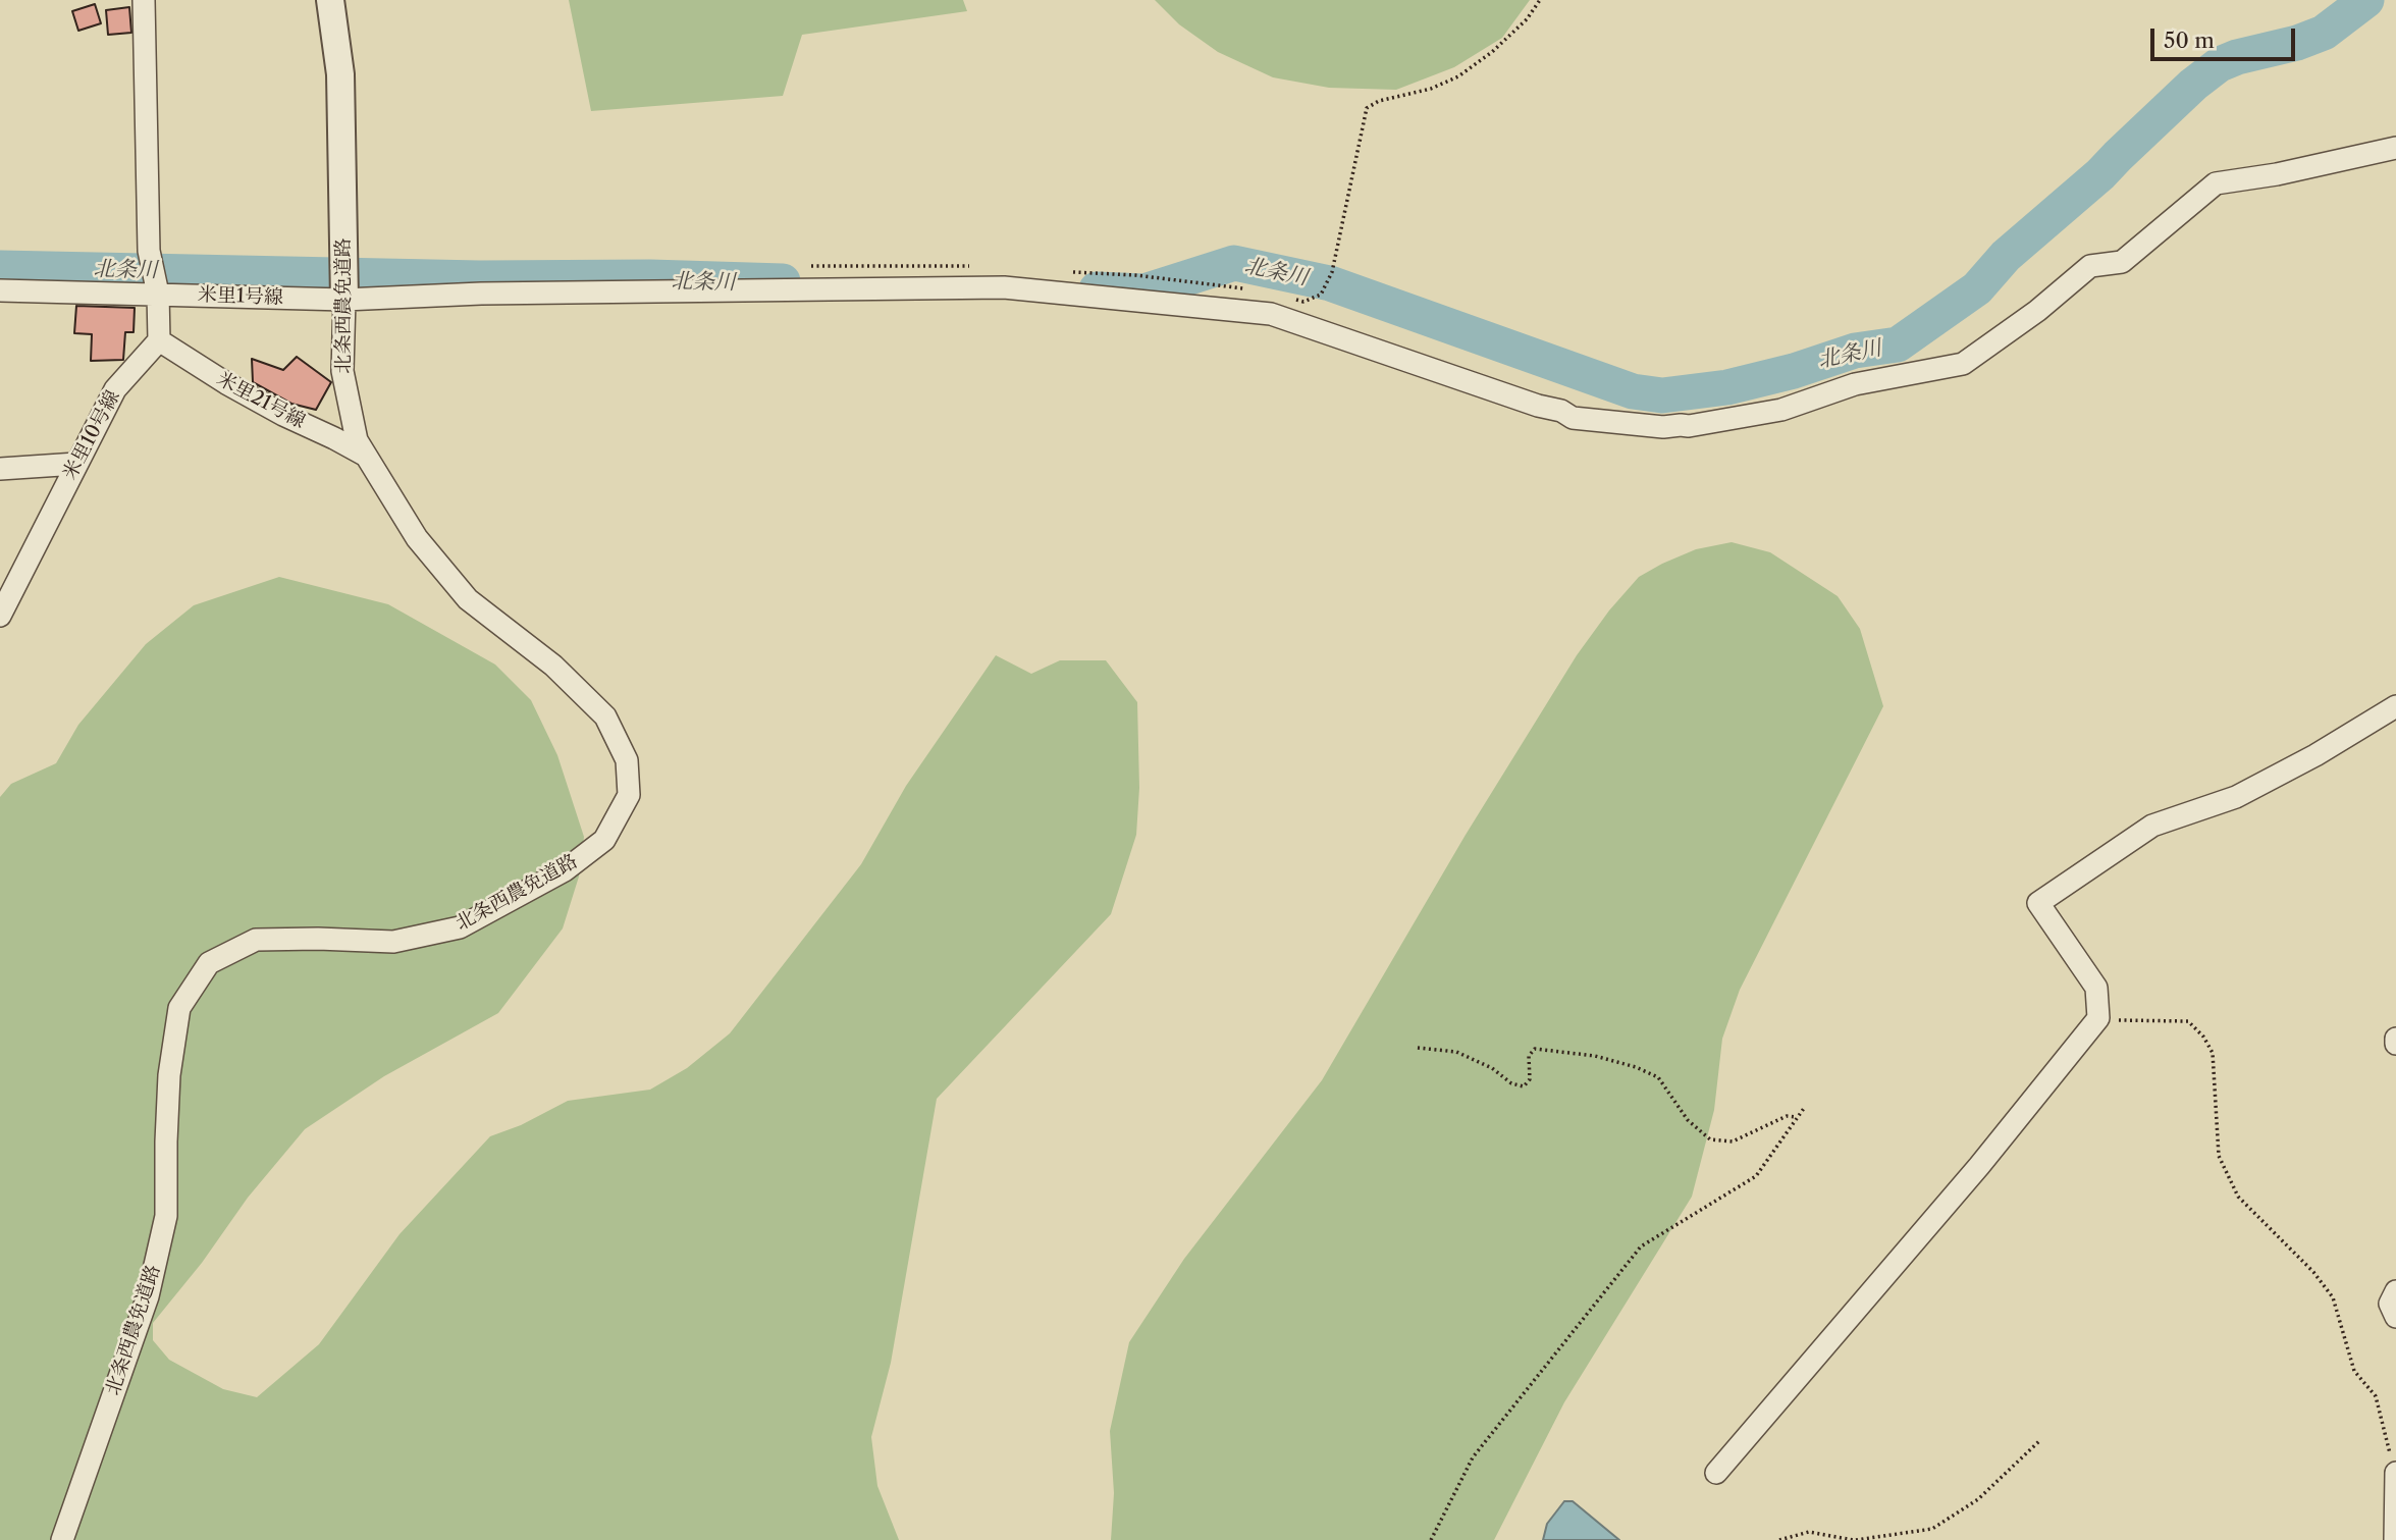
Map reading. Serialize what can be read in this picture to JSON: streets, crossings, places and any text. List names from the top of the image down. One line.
{"streets":{"street":["米里1号線","北条西農免道路","米里21号線","米里10号線"]},"crossings":[["米里1号線","北条西農免道路"],["北条西農免道路","米里21号線"],["米里21号線","米里10号線"]],"water":["北条川"],"scale_bar":"50 m"}
